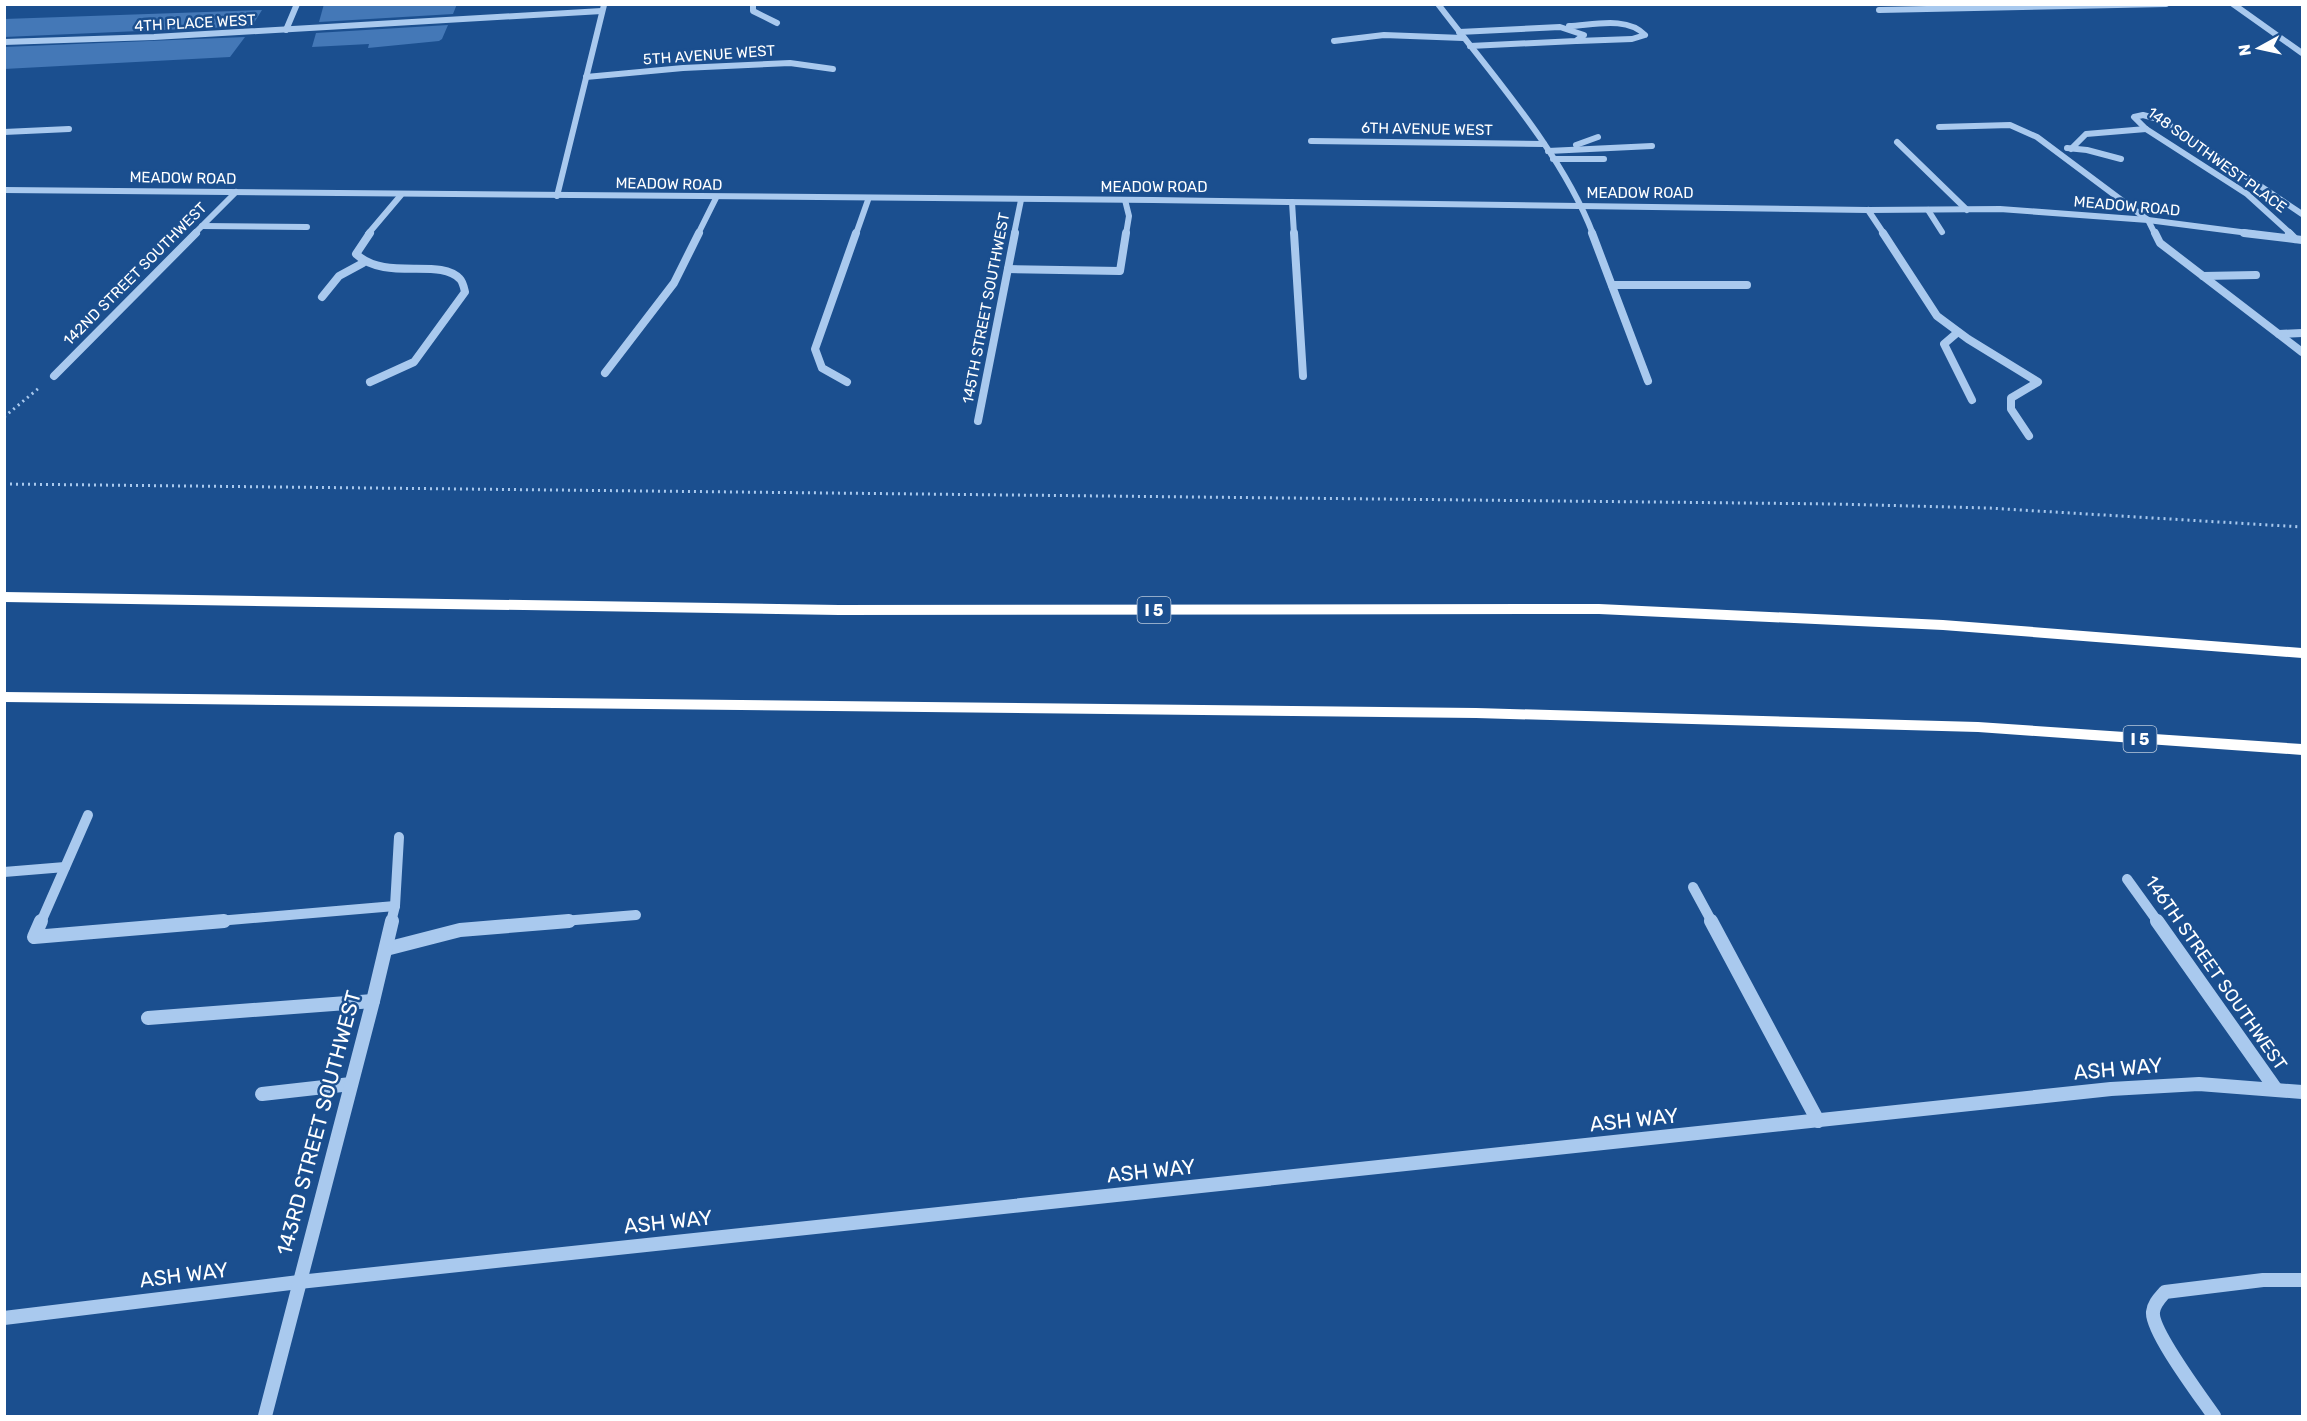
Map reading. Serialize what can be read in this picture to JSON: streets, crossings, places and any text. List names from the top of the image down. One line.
{"streets":{"highway":["I 5"],"street":["4TH PLACE WEST","5TH AVENUE WEST","6TH AVENUE WEST","148 SOUTHWEST PLACE","MEADOW ROAD","142ND STREET SOUTHWEST","145TH STREET SOUTHWEST","146TH STREET SOUTHWEST","ASH WAY","143RD STREET SOUTHWEST"]},"crossings":[["148 SOUTHWEST PLACE","MEADOW ROAD"],["MEADOW ROAD","142ND STREET SOUTHWEST"],["MEADOW ROAD","145TH STREET SOUTHWEST"],["146TH STREET SOUTHWEST","ASH WAY"],["ASH WAY","143RD STREET SOUTHWEST"]],"north":"left"}
